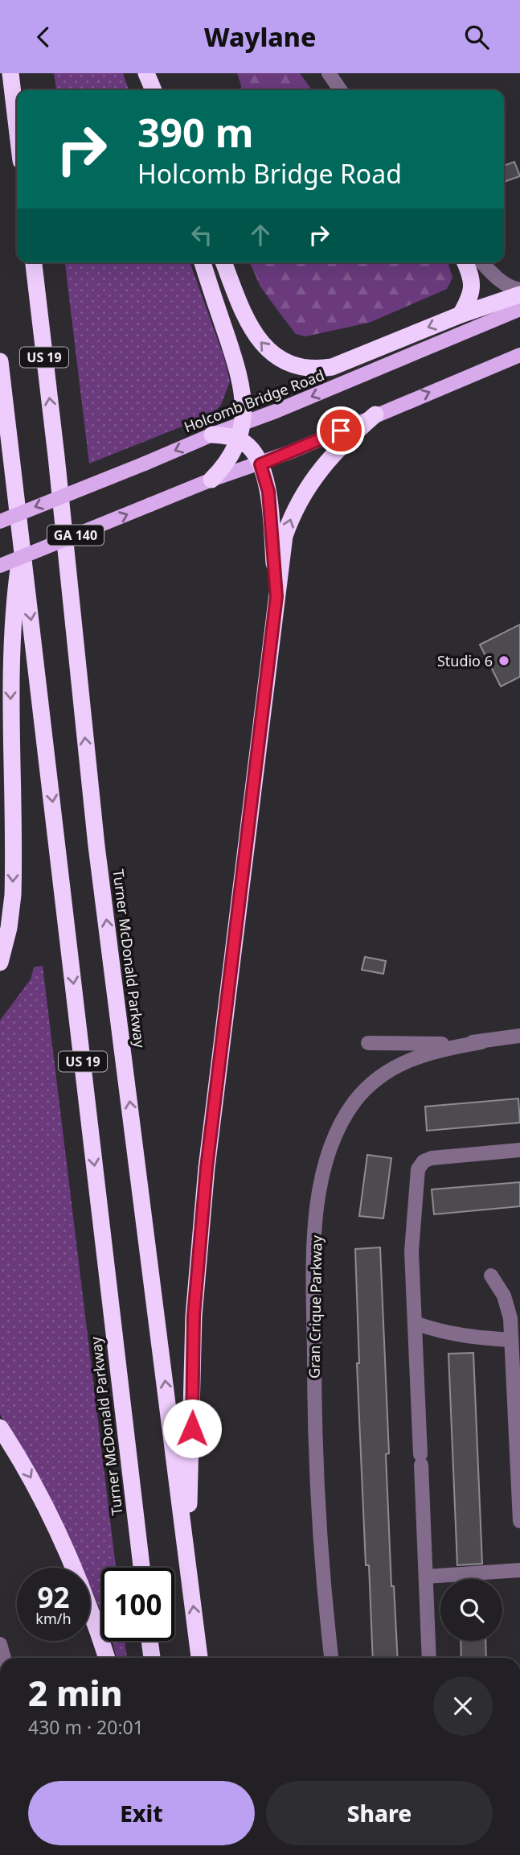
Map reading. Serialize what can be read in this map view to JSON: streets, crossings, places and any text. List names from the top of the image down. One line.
{"streets":{"highway":["US 19","Turner McDonald Parkway"],"main road":["Holcomb Bridge Road","GA 140"],"street":["Gran Crique Parkway"]},"places":["Studio 6"],"page":{"header":"Waylane","turn":["390 m","Holcomb Bridge Road"],"speed":"92 km/h","limit":"100","heading":["2 min","430 m · 20:01"],"buttons":["Exit","Share"]}}
